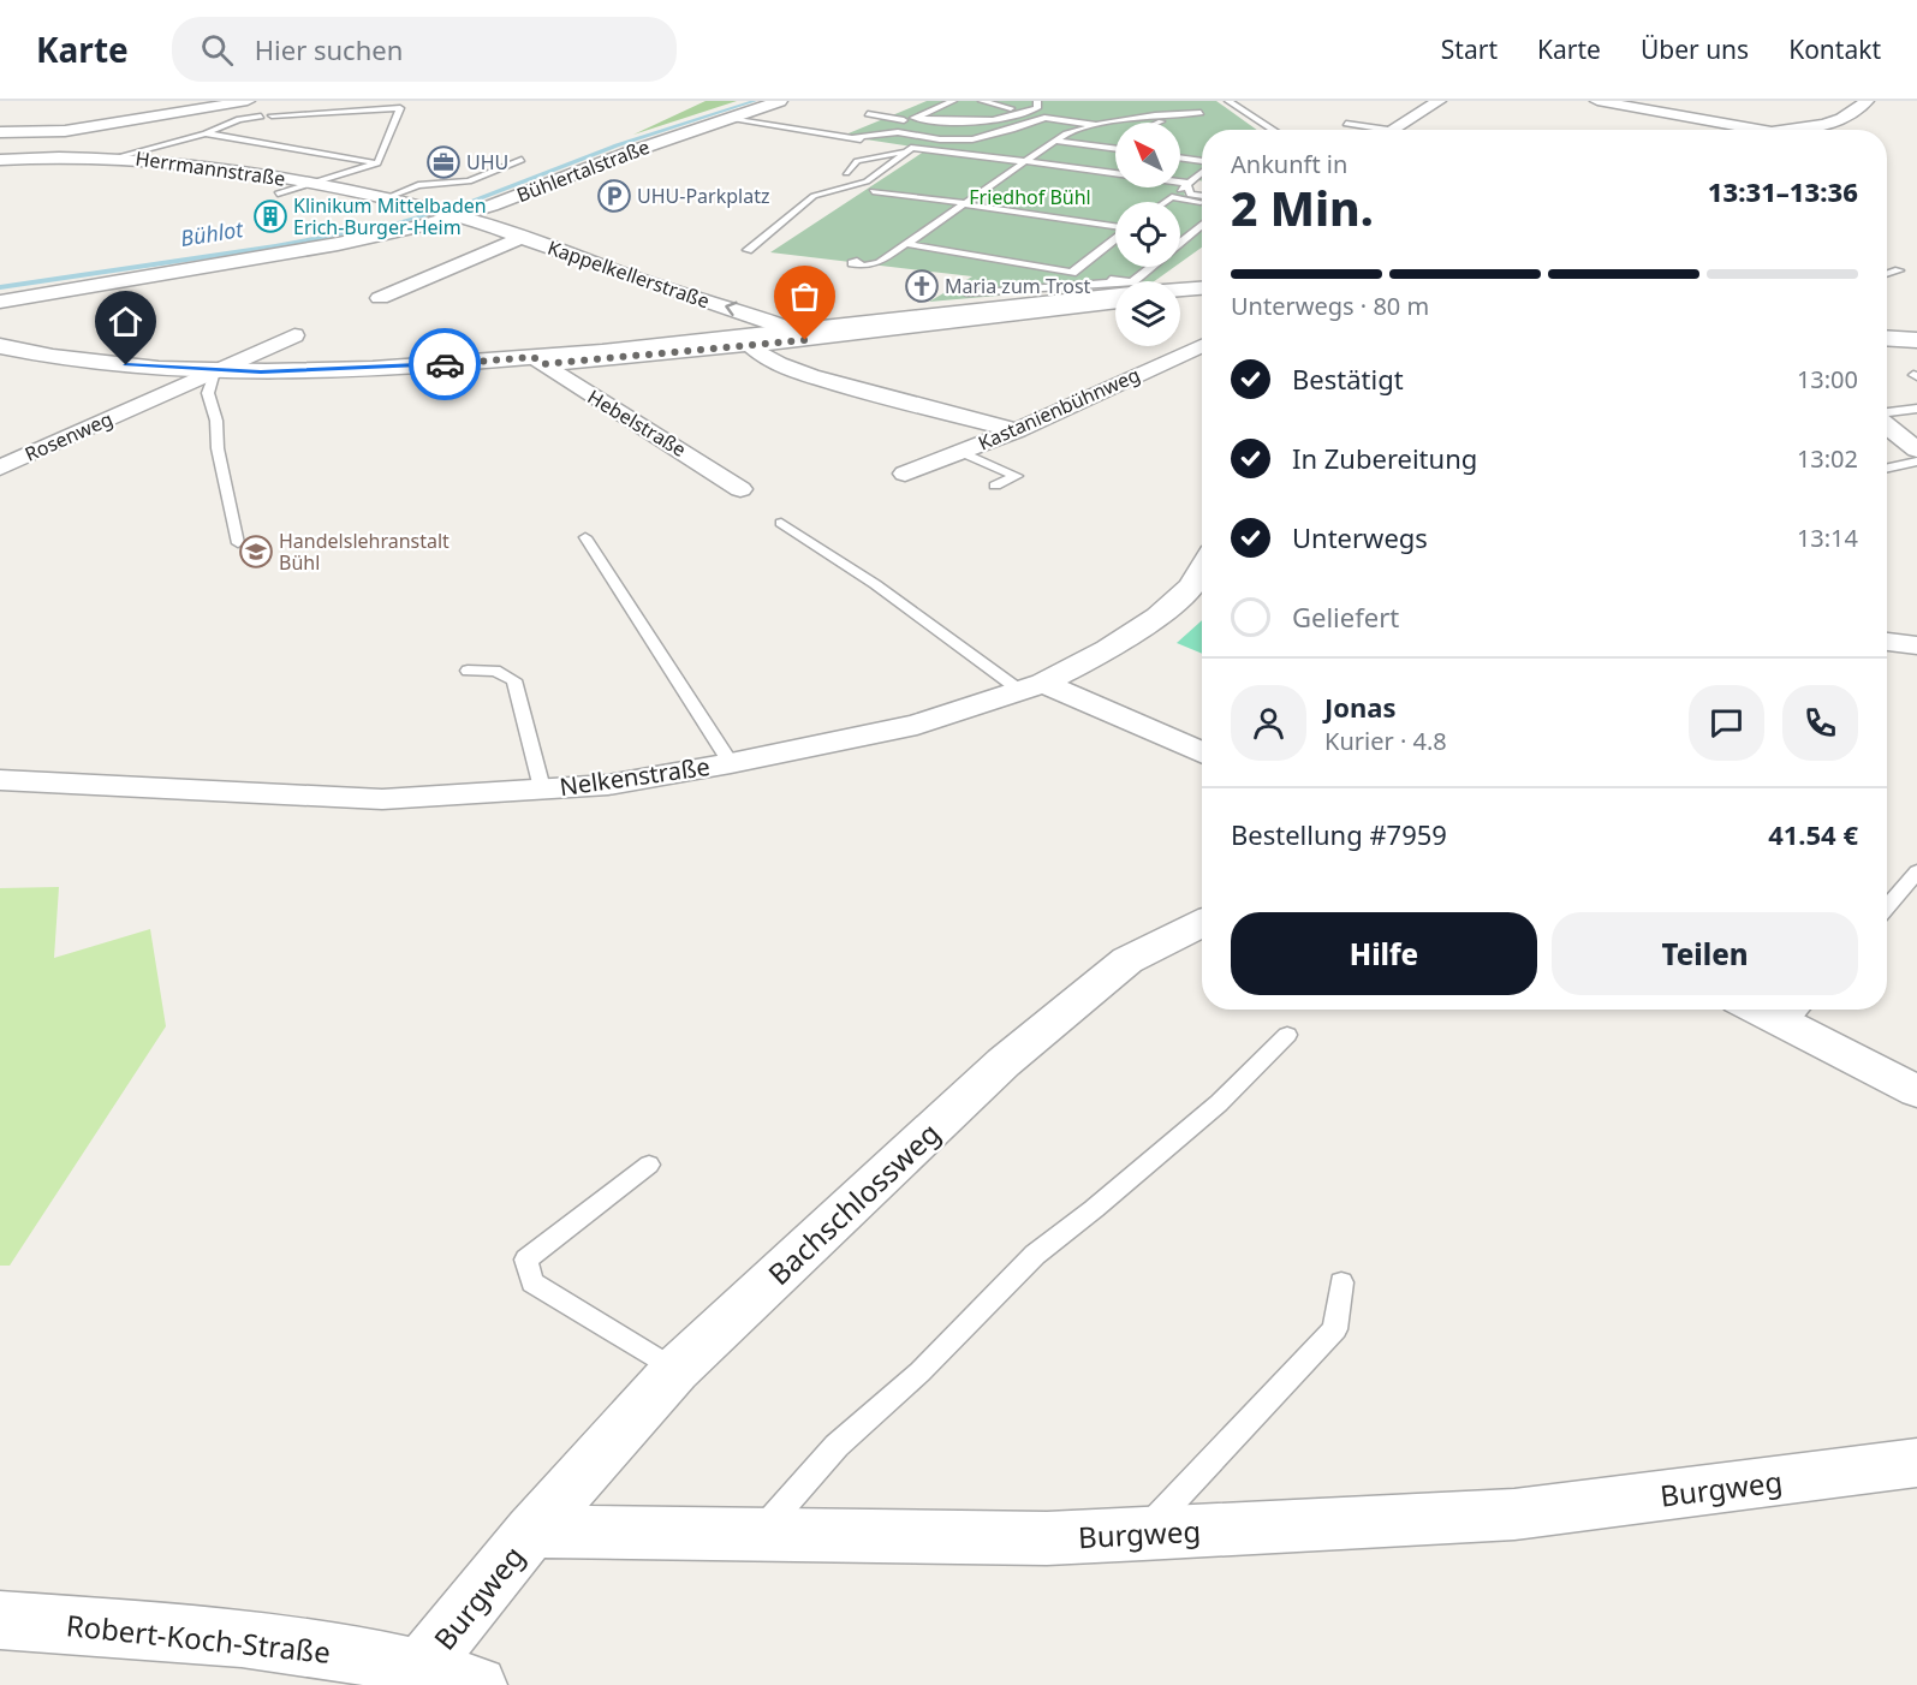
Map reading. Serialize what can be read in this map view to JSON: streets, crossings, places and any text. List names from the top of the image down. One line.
{"streets":{"street":["Herrmannstraße","Bühlertalstraße","Kappelkellerstraße","Kastanienbühnweg","Hebelstraße","Rosenweg","Nelkenstraße","Bachschlossweg","Burgweg","Robert-Koch-Straße"]},"crossings":[["Herrmannstraße","Bühlertalstraße"],["Herrmannstraße","Kappelkellerstraße"],["Bühlertalstraße","Kappelkellerstraße"],["Bachschlossweg","Burgweg"],["Burgweg","Robert-Koch-Straße"]],"water":["Bühlot"],"parks":["Friedhof Bühl"],"places":{"office":["UHU"],"parking":["UHU-Parkplatz"],"building":["Klinikum Mittelbaden Erich-Burger-Heim"],"church":["Maria zum Trost"],"school or university":["Handelslehranstalt Bühl"]},"north":"top left","page":{"header":"Karte","search":"Hier suchen","nav":["Start","Karte","Über uns","Kontakt"],"heading":["2 Min.","Ankunft in","13:31–13:36"],"panel":["Jonas","Kurier · 4.8","Bestellung #7959","41.54 €"],"bar":"Unterwegs · 80 m","list":[["Bestätigt","13:00"],["In Zubereitung","13:02"],["Unterwegs","13:14"],"Geliefert"],"buttons":["Hilfe","Teilen"]}}
